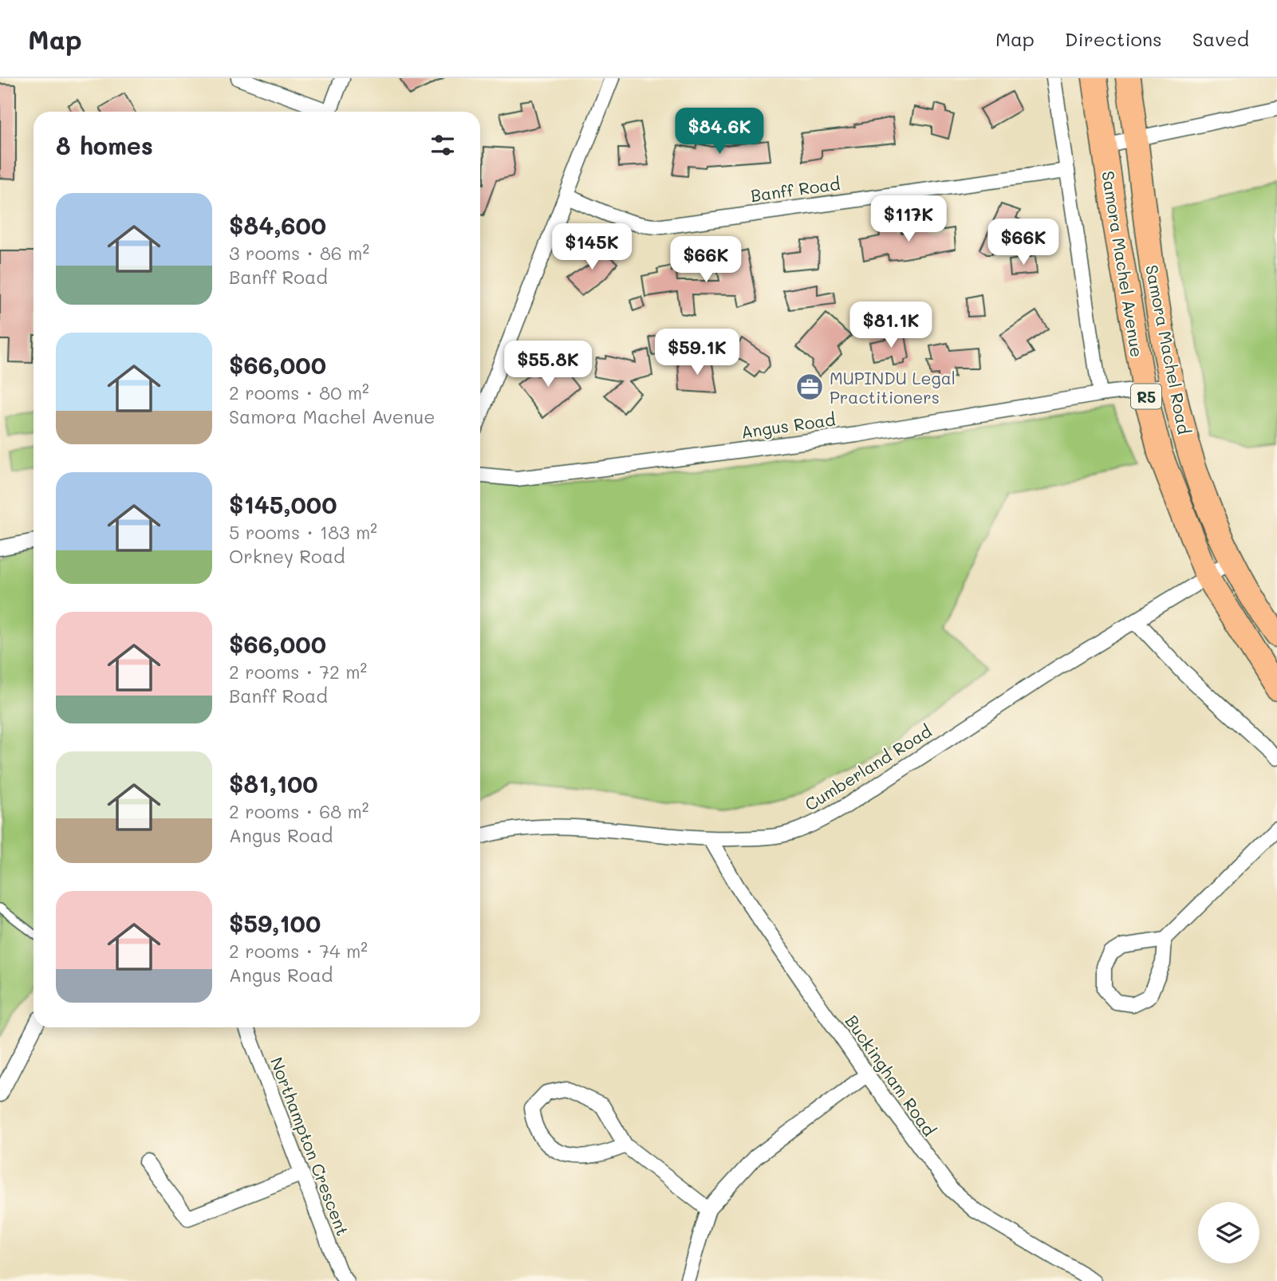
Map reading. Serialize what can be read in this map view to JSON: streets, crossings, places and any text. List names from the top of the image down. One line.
{"streets":{"highway":["Samora Machel Avenue","Samora Machel Road","R5"],"street":["Banff Road","Angus Road","Cumberland Road","Buckingham Road","Northampton Crescent"]},"crossings":[["Samora Machel Avenue","Angus Road"],["Samora Machel Avenue","Cumberland Road"],["Samora Machel Road","Angus Road"],["Samora Machel Road","Cumberland Road"],["Cumberland Road","Buckingham Road"]],"places":{"office":["MUPINDU Legal Practitioners"]},"page":{"header":"Map","nav":["Map","Directions","Saved"],"price":["$84.6K","$117K","$66K","$145K","$66K","$81.1K","$59.1K","$55.8K"],"heading":"8 homes","list":[{"name":"$84,600","note":"3 rooms · 86 m² · Banff Road"},{"name":"$66,000","note":"2 rooms · 80 m² · Samora Machel Avenue"},{"name":"$145,000","note":"5 rooms · 183 m² · Orkney Road"},{"name":"$66,000","note":"2 rooms · 72 m² · Banff Road"},{"name":"$81,100","note":"2 rooms · 68 m² · Angus Road"},{"name":"$59,100","note":"2 rooms · 74 m² · Angus Road"}]}}
